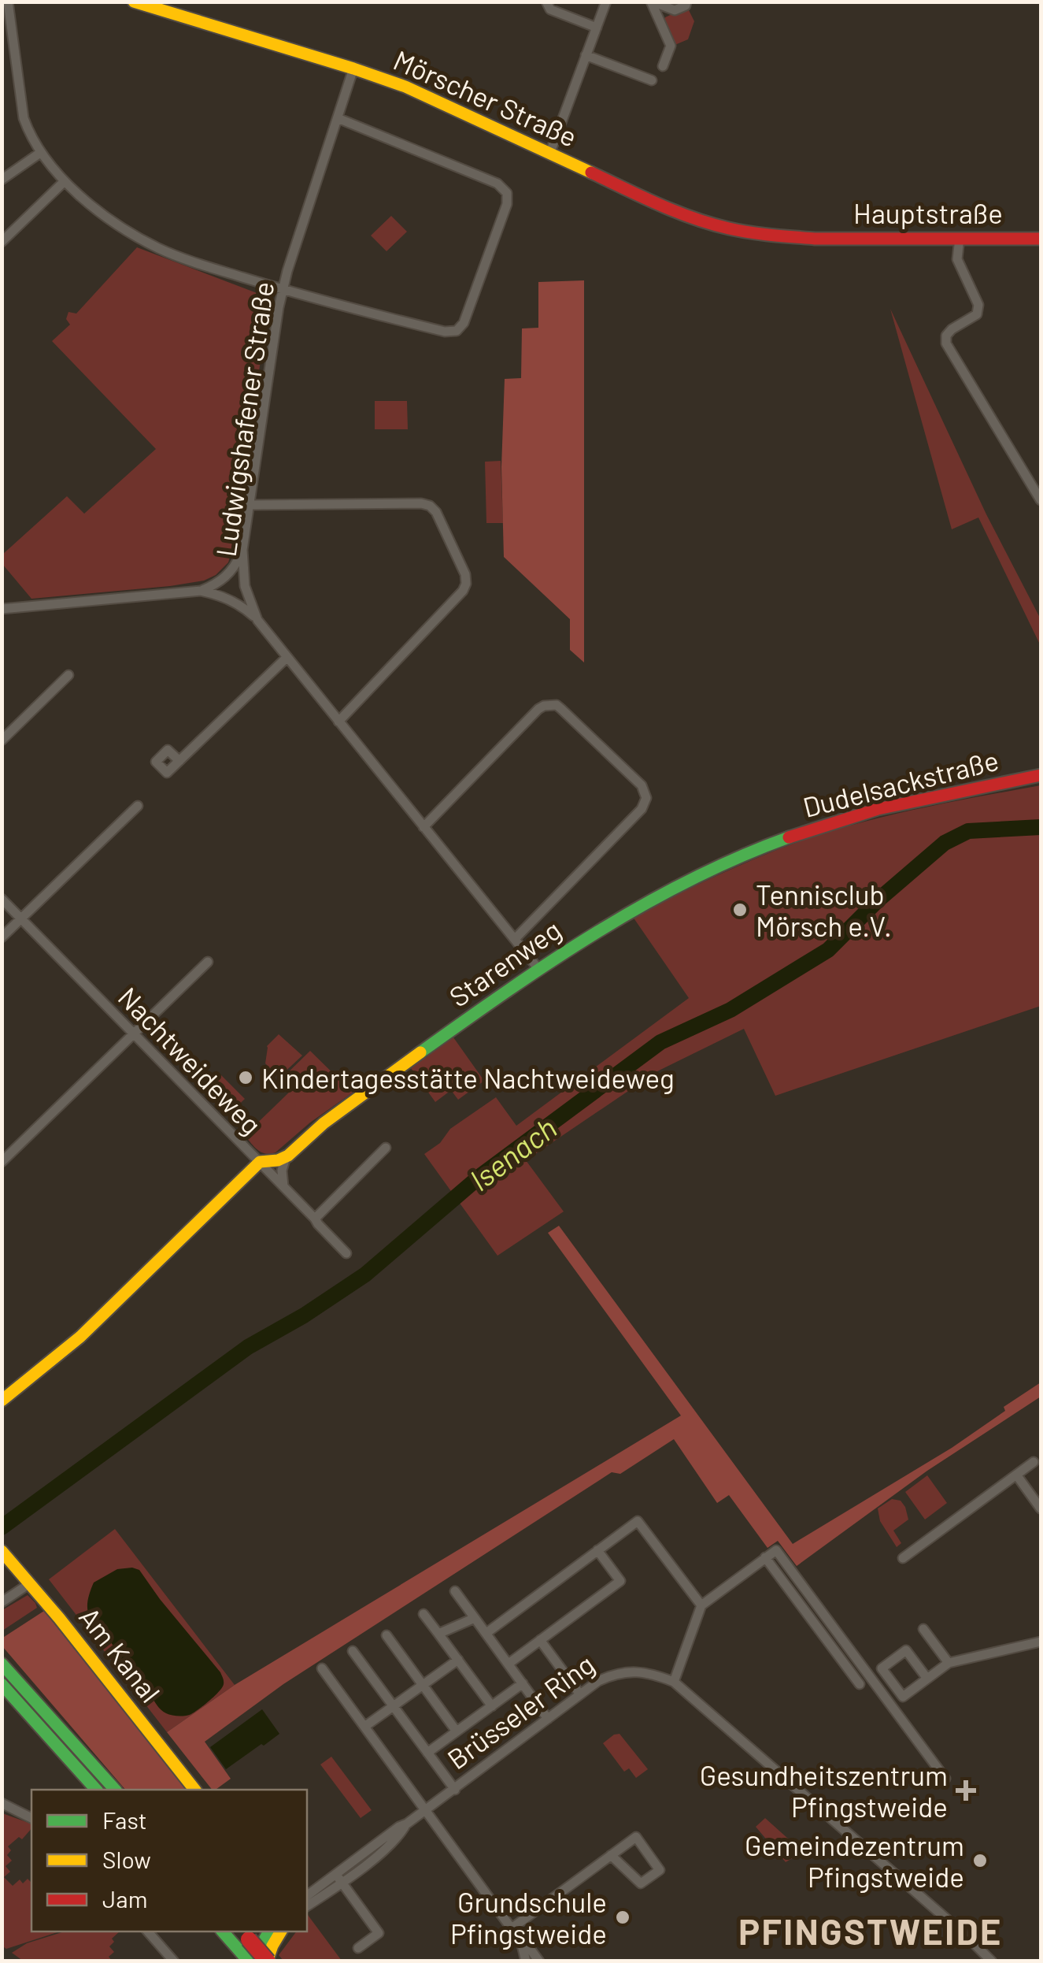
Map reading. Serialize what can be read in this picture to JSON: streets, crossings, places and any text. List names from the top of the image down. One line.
{"streets":{"main road":["Mörscher Straße","Hauptstraße","Dudelsackstraße","Starenweg","Am Kanal"],"street":["Ludwigshafener Straße","Nachtweideweg","Brüsseler Ring"]},"crossings":[["Mörscher Straße","Hauptstraße"],["Mörscher Straße","Ludwigshafener Straße"],["Ludwigshafener Straße","Starenweg"],["Dudelsackstraße","Starenweg"]],"districts":["PFINGSTWEIDE"],"water":["Isenach"],"places":{"other":["Tennisclub Mörsch e.V.","Kindertagesstätte Nachtweideweg","Gemeindezentrum Pfingstweide","Grundschule Pfingstweide"],"health":["Gesundheitszentrum Pfingstweide"]},"legend":["Fast","Slow","Jam"]}
